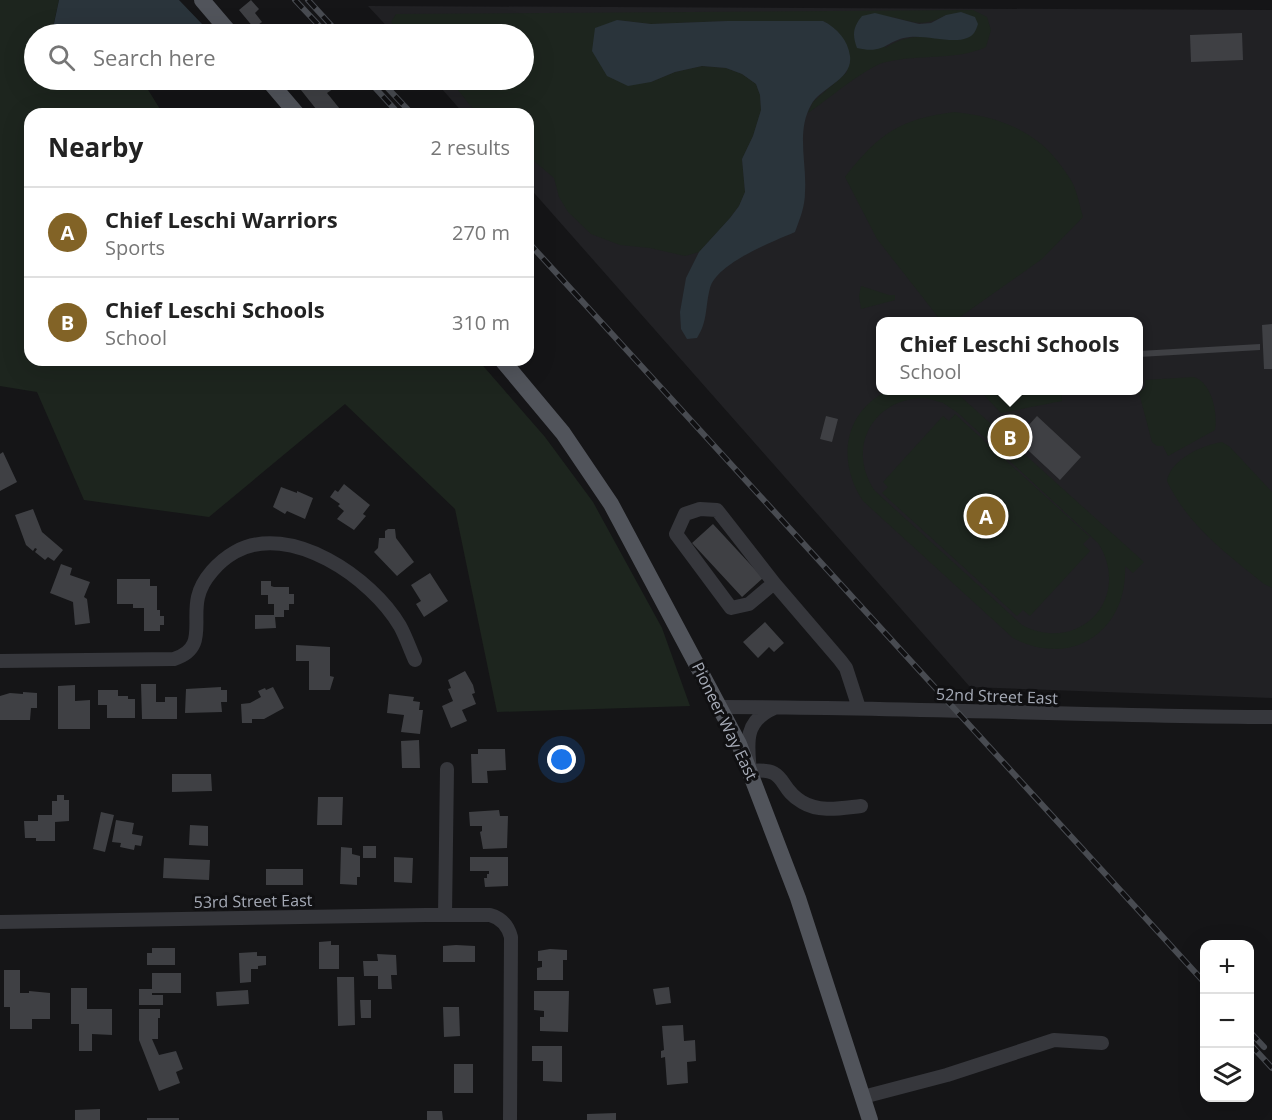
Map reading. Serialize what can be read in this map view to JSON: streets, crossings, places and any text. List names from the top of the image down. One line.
{"streets":{"main road":["Pioneer Way East"],"street":["52nd Street East","53rd Street East"]},"crossings":[["52nd Street East","Pioneer Way East"]],"page":{"search":"Search here","heading":["Nearby","2 results"],"list":[{"mark":"A","name":"Chief Leschi Warriors","note":"Sports","value":"270 m"},{"mark":"B","name":"Chief Leschi Schools","note":"School","value":"310 m"}],"popup":["Chief Leschi Schools","School"],"pins":["B","A"],"map_buttons":["+","−"]}}
